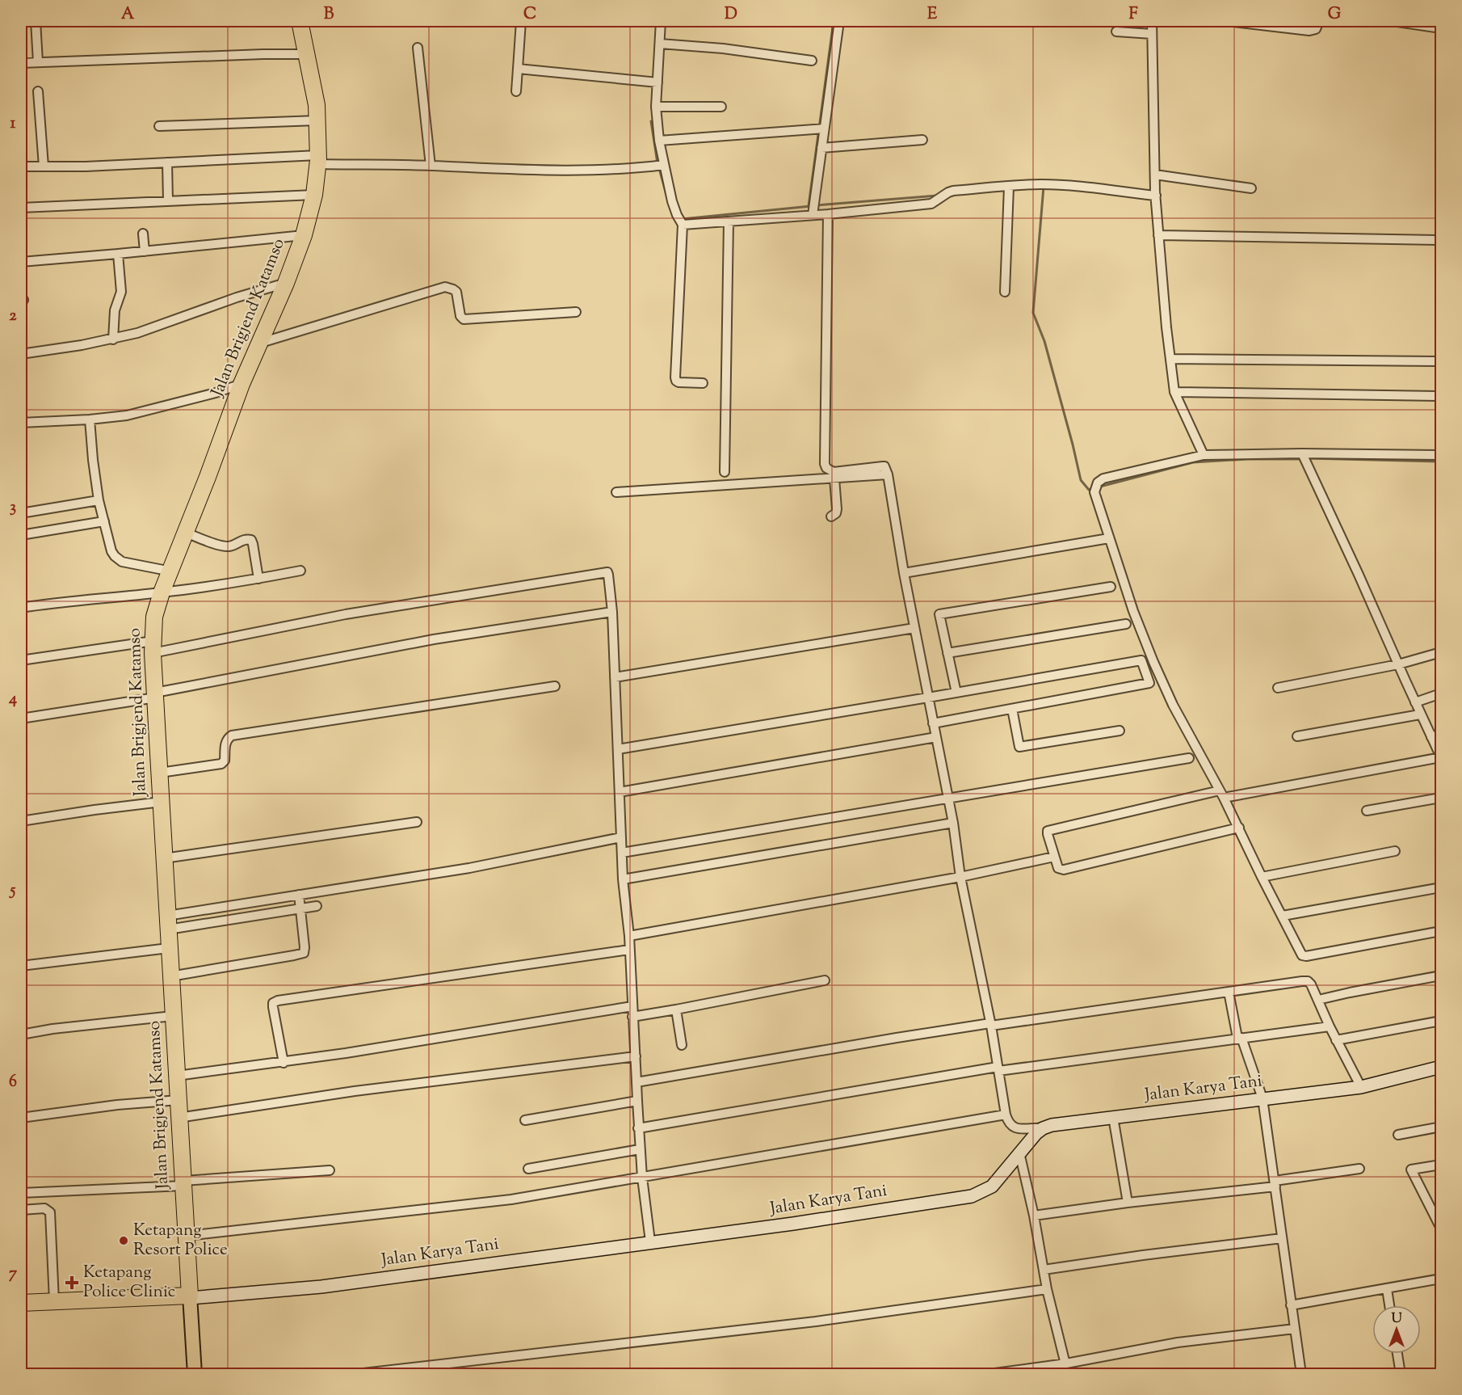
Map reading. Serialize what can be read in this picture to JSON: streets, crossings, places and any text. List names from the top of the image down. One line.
{"streets":{"highway":["Jalan Brigjend Katamso"],"street":["Jalan Karya Tani"]},"crossings":[["Jalan Brigjend Katamso","Jalan Karya Tani"]],"places":{"other":["Ketapang Resort Police"],"health":["Ketapang Police Clinic"]},"north":"top","grid":{"columns":["A","B","C","D","E","F","G"],"rows":["1","2","3","4","5","6","7"]}}
